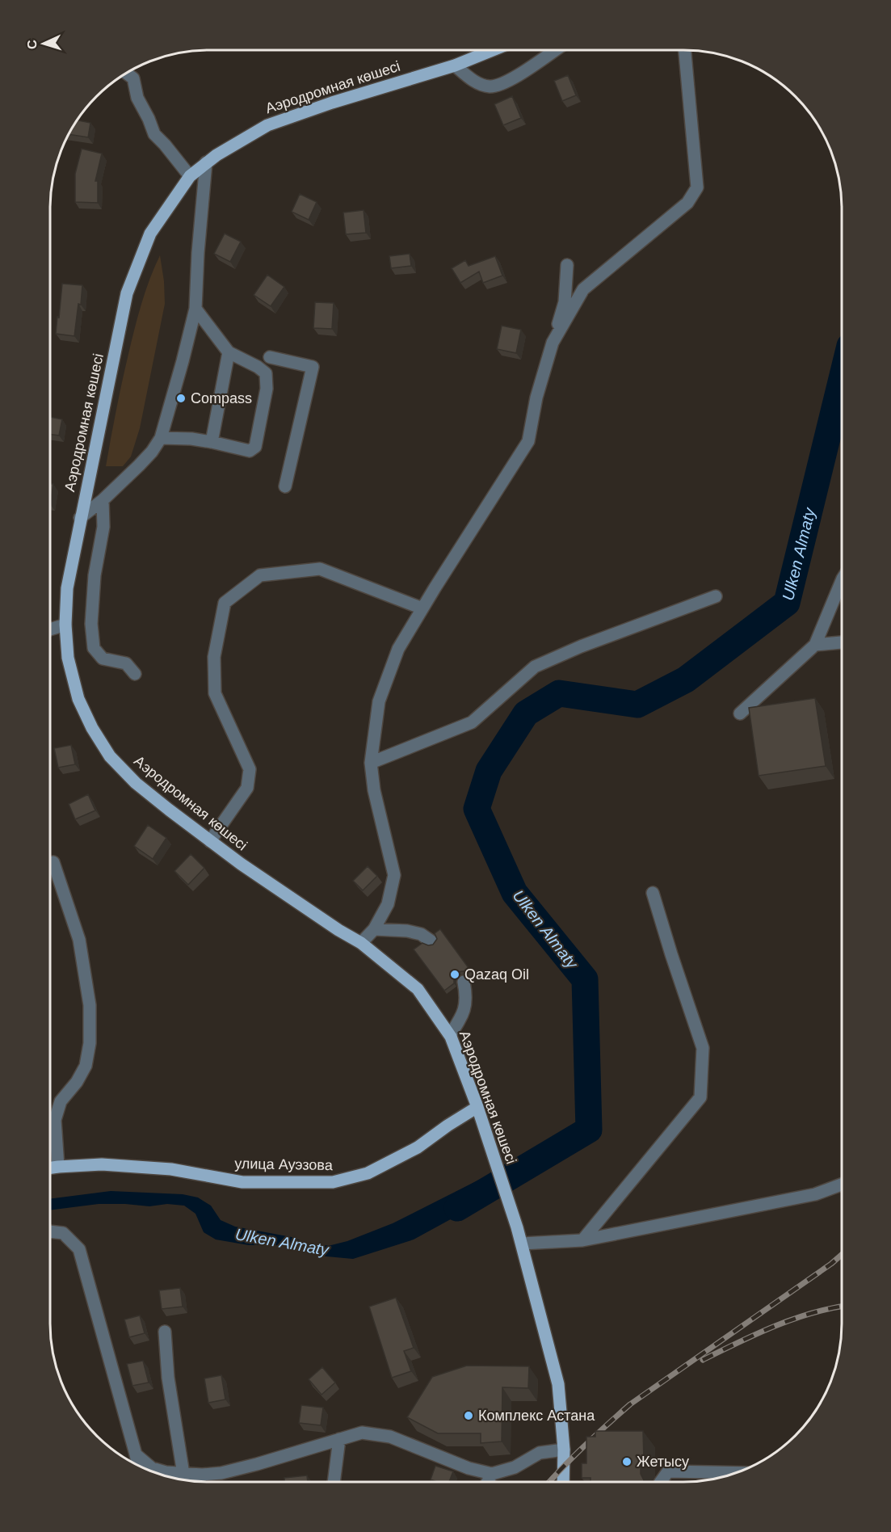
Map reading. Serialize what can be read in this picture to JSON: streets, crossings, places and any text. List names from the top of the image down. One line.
{"streets":{"main road":["Аэродромная көшесі","улица Ауэзова"]},"crossings":[["Аэродромная көшесі","улица Ауэзова"]],"water":["Ulken Almaty"],"places":["Compass","Qazaq Oil","Комплекс Астана","Жетысу"],"north":"left"}
